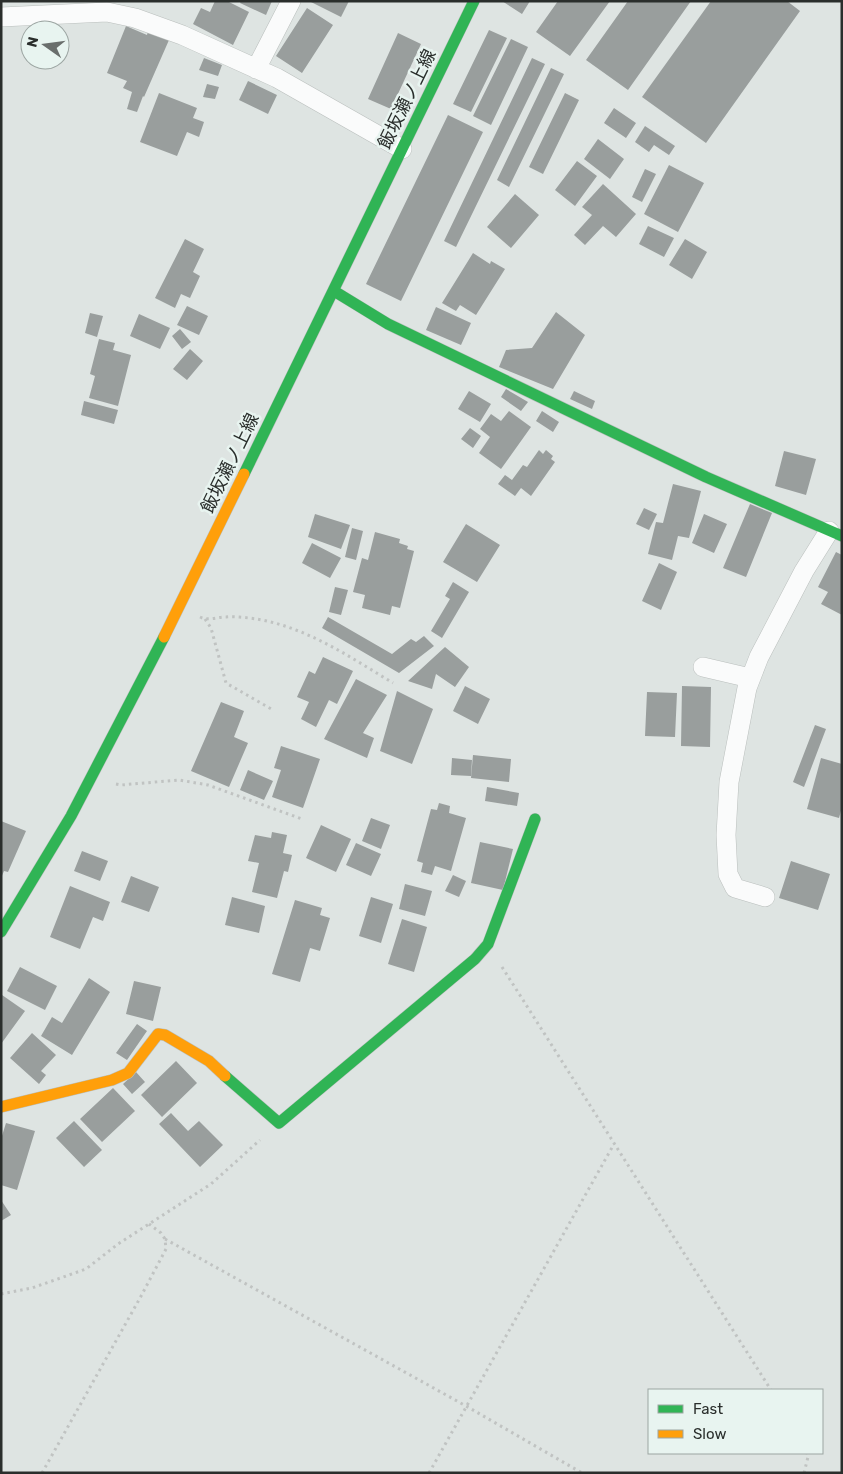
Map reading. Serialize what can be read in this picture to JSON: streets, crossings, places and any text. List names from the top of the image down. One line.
{"streets":{"street":["飯坂瀬ノ上線"]},"legend":["Fast","Slow"],"north":"left"}
